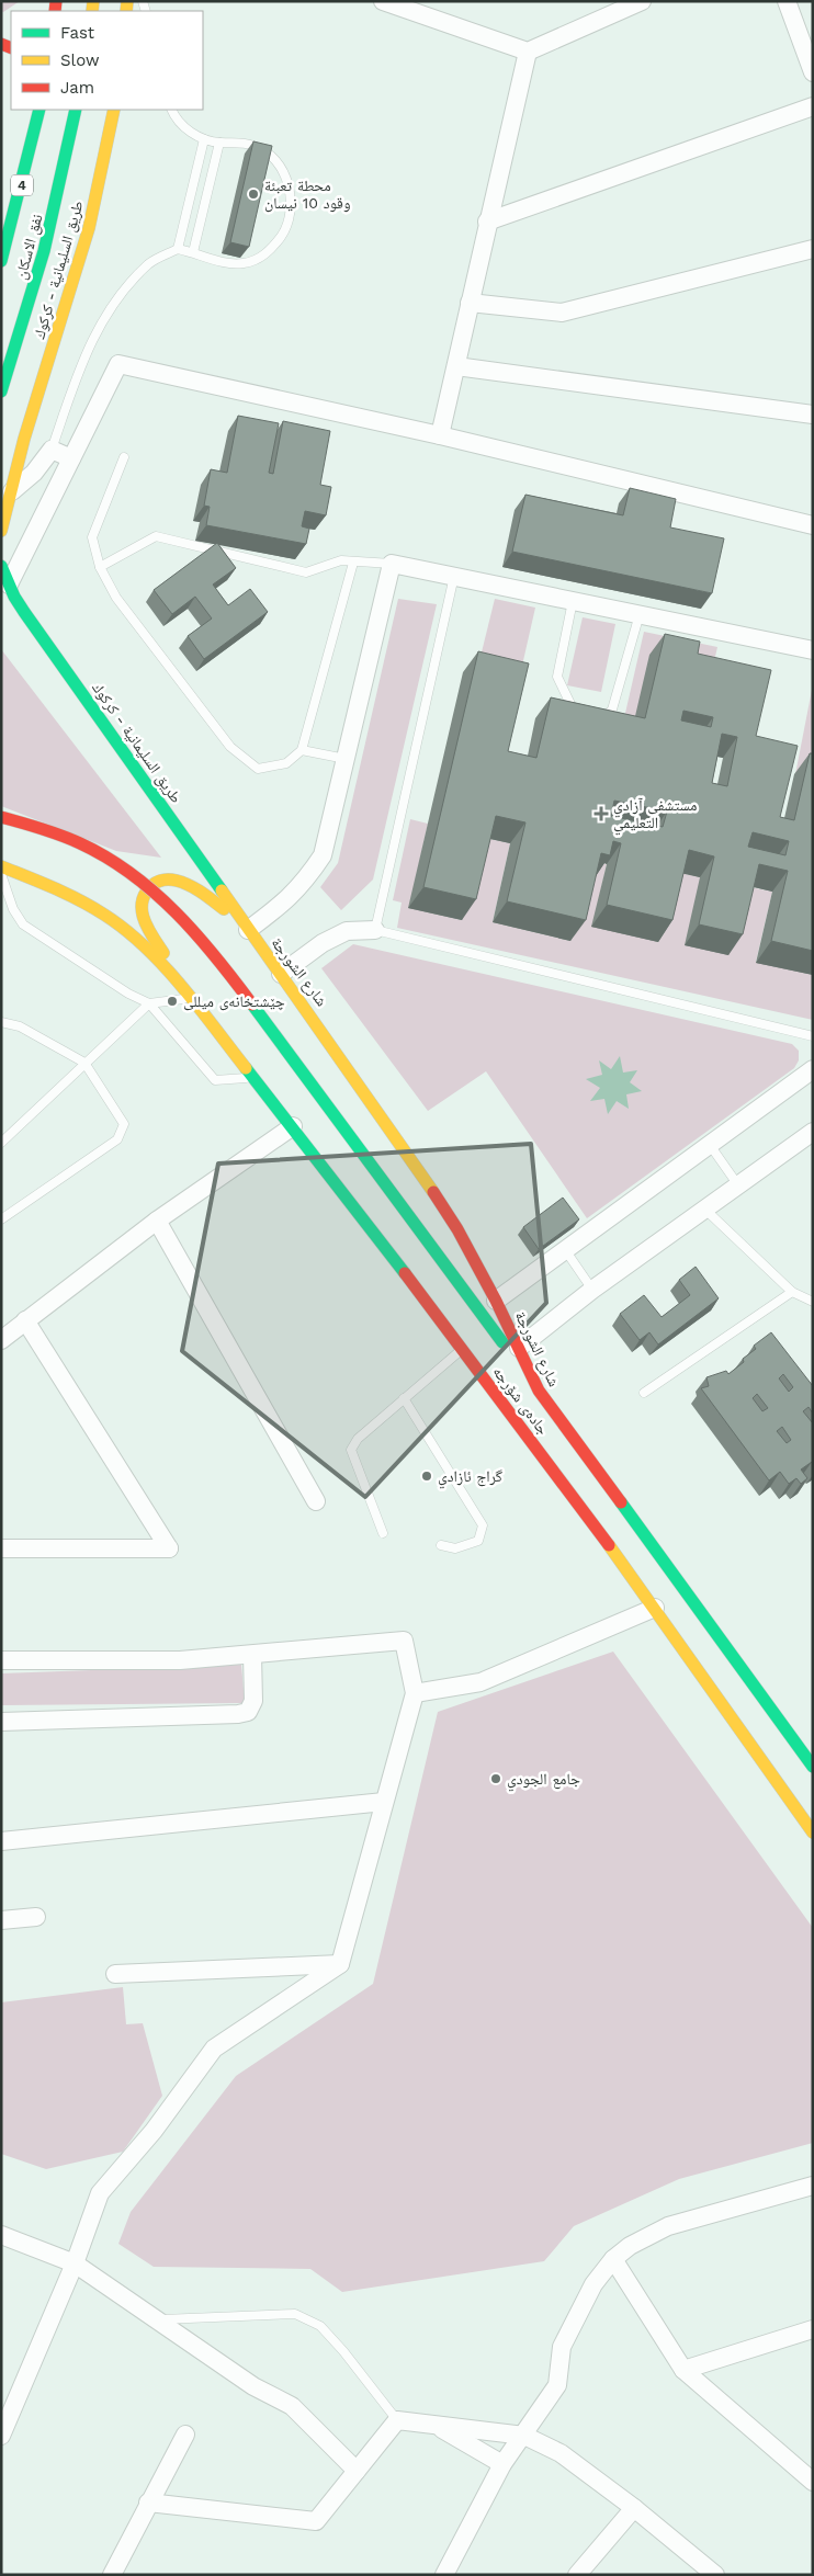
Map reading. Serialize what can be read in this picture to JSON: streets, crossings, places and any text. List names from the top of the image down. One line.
{"streets":{"main road":["4","نفق الاسكان","طريق السليمانية - كركوك","شارع الشورجة","جادەی شۆرجە"]},"crossings":[["طريق السليمانية - كركوك","شارع الشورجة"]],"places":{"other":["محطة تعبئة وقود 10 نيسان","چێشتخانەی میللی","گراج ئازادي","جامع الجودي"],"health":["مستشفى آزادي التعليمي"]},"legend":["Fast","Slow","Jam"]}
